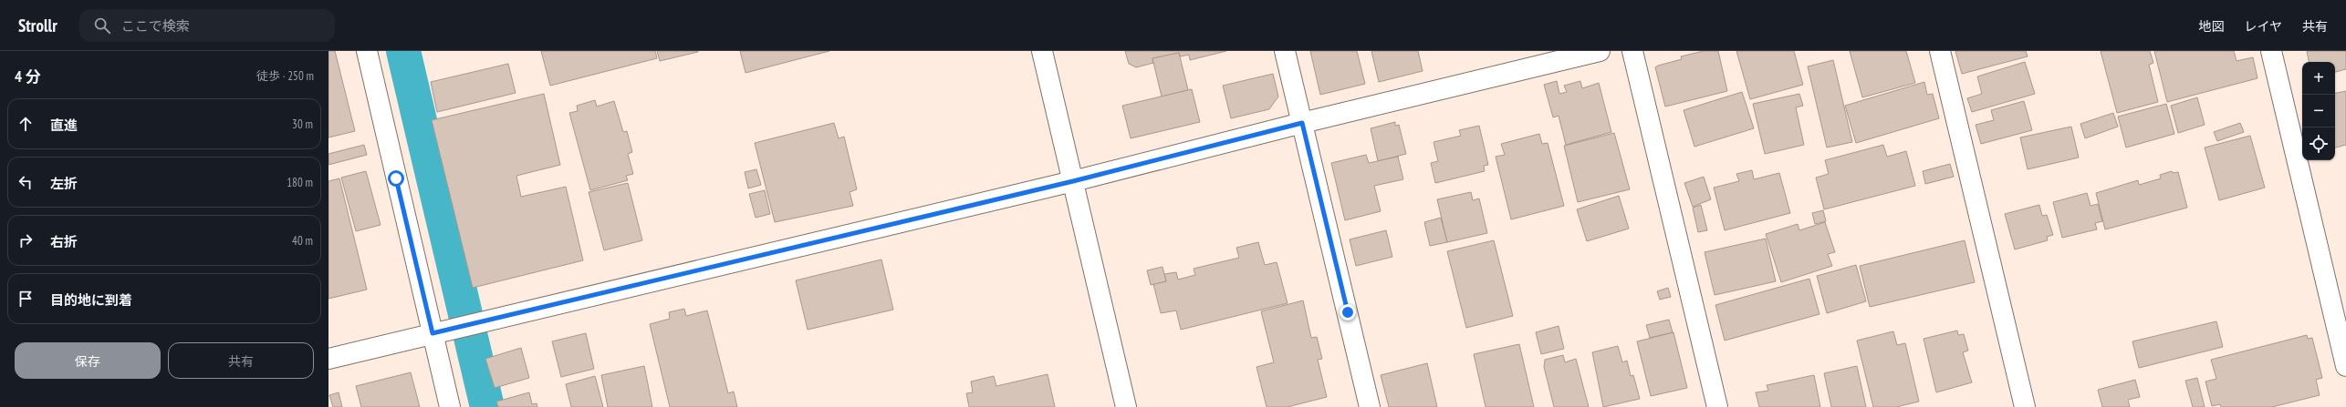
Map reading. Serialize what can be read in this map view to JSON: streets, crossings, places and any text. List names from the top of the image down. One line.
{"page":{"header":"Strollr","search":"ここで検索","nav":["地図","レイヤ","共有"],"heading":["4 分","徒歩 · 250 m"],"map_buttons":["+","−"],"list":[["直進","30 m"],["左折","180 m"],["右折","40 m"],"目的地に到着"],"buttons":["保存","共有"]}}
